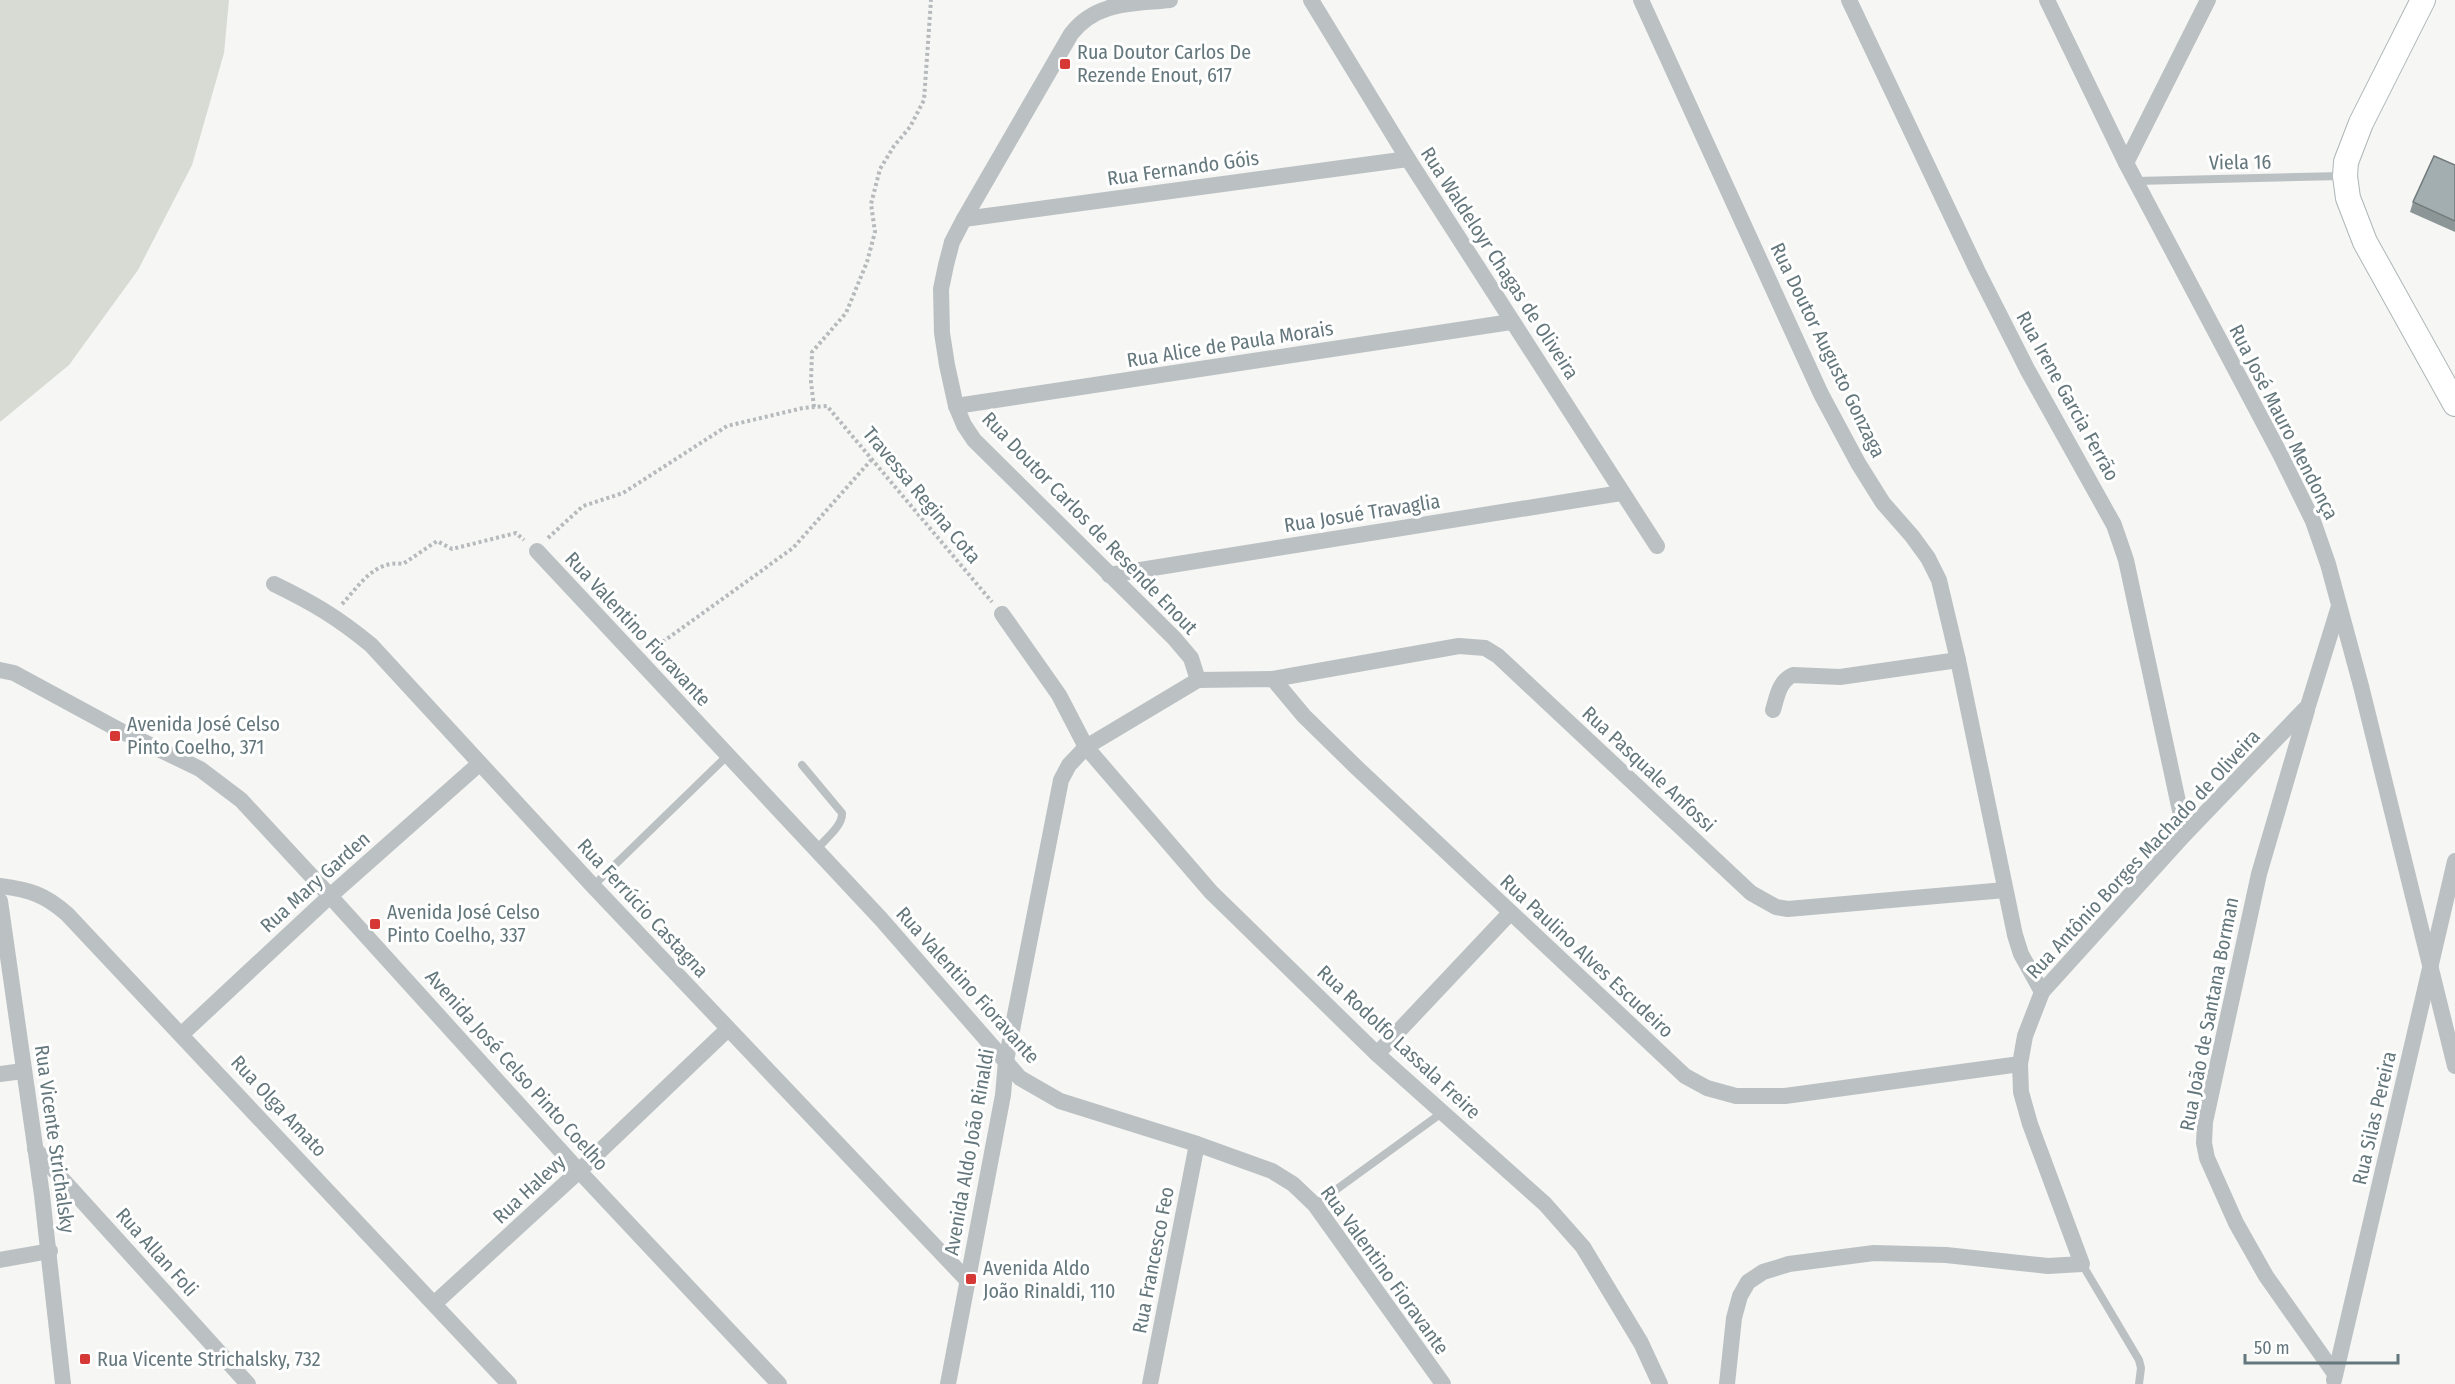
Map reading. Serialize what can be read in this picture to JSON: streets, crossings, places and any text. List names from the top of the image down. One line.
{"streets":{"street":["Rua Fernando Góis","Rua Waldeloyr Chagas de Oliveira","Rua Alice de Paula Morais","Rua Doutor Augusto Gonzaga","Rua Irene Garcia Ferrão","Rua José Mauro Mendonça","Rua Josué Travaglia","Rua Doutor Carlos de Resende Enout","Rua Valentino Fioravante","Rua Pasquale Anfossi","Rua Antônio Borges Machado de Oliveira","Rua Mary Garden","Rua Ferrúcio Castagna","Rua Paulino Alves Escudeiro","Rua João de Santana Borman","Rua Rodolfo Lassala Freire","Avenida José Celso Pinto Coelho","Rua Olga Amato","Rua Silas Pereira","Rua Vicente Strichalsky","Avenida Aldo João Rinaldi","Rua Halevy","Rua Allan Foli","Rua Francesco Feo"],"lane":["Viela 16"],"path":["Travessa Regina Cota"]},"crossings":[["Viela 16","Rua José Mauro Mendonça"],["Rua Fernando Góis","Rua Waldeloyr Chagas de Oliveira"],["Rua Fernando Góis","Rua Doutor Carlos de Resende Enout"],["Rua Waldeloyr Chagas de Oliveira","Rua Alice de Paula Morais"],["Rua Waldeloyr Chagas de Oliveira","Rua Josué Travaglia"],["Rua Alice de Paula Morais","Rua Doutor Carlos de Resende Enout"],["Rua Doutor Augusto Gonzaga","Rua Pasquale Anfossi"],["Rua Doutor Augusto Gonzaga","Rua Antônio Borges Machado de Oliveira"],["Rua Irene Garcia Ferrão","Rua Antônio Borges Machado de Oliveira"],["Rua José Mauro Mendonça","Rua Antônio Borges Machado de Oliveira"],["Rua José Mauro Mendonça","Rua Silas Pereira"],["Travessa Regina Cota","Rua Rodolfo Lassala Freire"],["Rua Josué Travaglia","Rua Doutor Carlos de Resende Enout"],["Rua Doutor Carlos de Resende Enout","Avenida Aldo João Rinaldi"],["Rua Valentino Fioravante","Avenida Aldo João Rinaldi"],["Rua Valentino Fioravante","Rua Francesco Feo"],["Rua Pasquale Anfossi","Rua Paulino Alves Escudeiro"],["Rua Antônio Borges Machado de Oliveira","Rua Paulino Alves Escudeiro"],["Rua Antônio Borges Machado de Oliveira","Rua João de Santana Borman"],["Rua Mary Garden","Rua Ferrúcio Castagna"],["Rua Mary Garden","Avenida José Celso Pinto Coelho"],["Rua Mary Garden","Rua Olga Amato"],["Rua Ferrúcio Castagna","Avenida Aldo João Rinaldi"],["Rua Ferrúcio Castagna","Rua Halevy"],["Rua João de Santana Borman","Rua Silas Pereira"],["Rua Rodolfo Lassala Freire","Avenida Aldo João Rinaldi"],["Avenida José Celso Pinto Coelho","Rua Halevy"],["Rua Olga Amato","Rua Halevy"],["Rua Vicente Strichalsky","Rua Allan Foli"]],"places":{"transit":["Rua Doutor Carlos De Rezende Enout, 617","Avenida José Celso Pinto Coelho, 371","Avenida José Celso Pinto Coelho, 337","Avenida Aldo João Rinaldi, 110","Rua Vicente Strichalsky, 732"]},"scale_bar":"50 m"}
